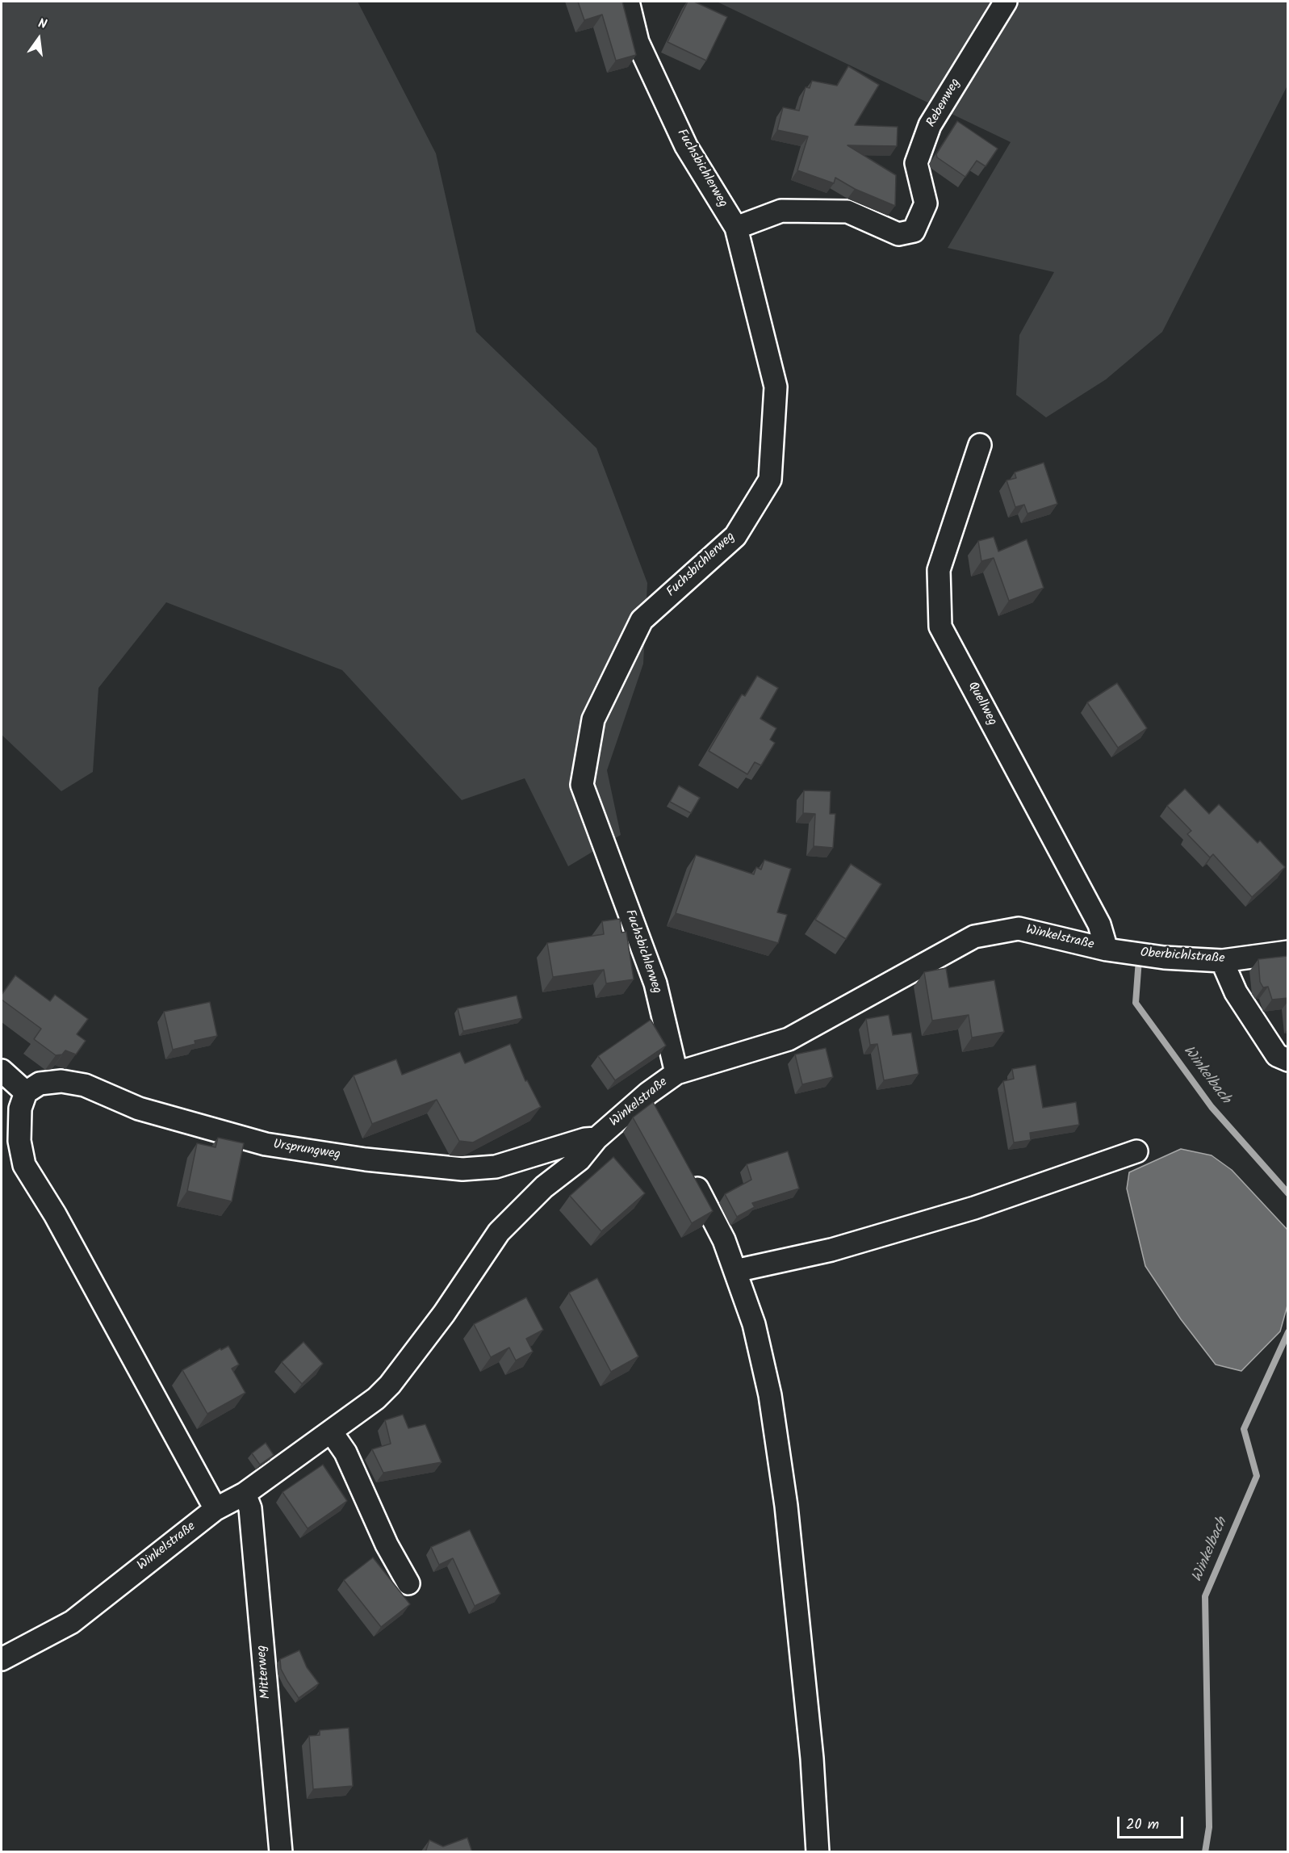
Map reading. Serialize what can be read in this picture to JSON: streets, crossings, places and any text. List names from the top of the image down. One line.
{"streets":{"street":["Rebenweg","Fuchsbichlerweg","Quellweg","Winkelstraße","Oberbichlstraße","Ursprungweg","Mitterweg"]},"crossings":[["Rebenweg","Fuchsbichlerweg"],["Fuchsbichlerweg","Winkelstraße"],["Quellweg","Winkelstraße"],["Quellweg","Oberbichlstraße"],["Winkelstraße","Oberbichlstraße"],["Winkelstraße","Ursprungweg"],["Winkelstraße","Mitterweg"]],"water":["Winkelbach"],"scale_bar":"20 m","north":"top"}
